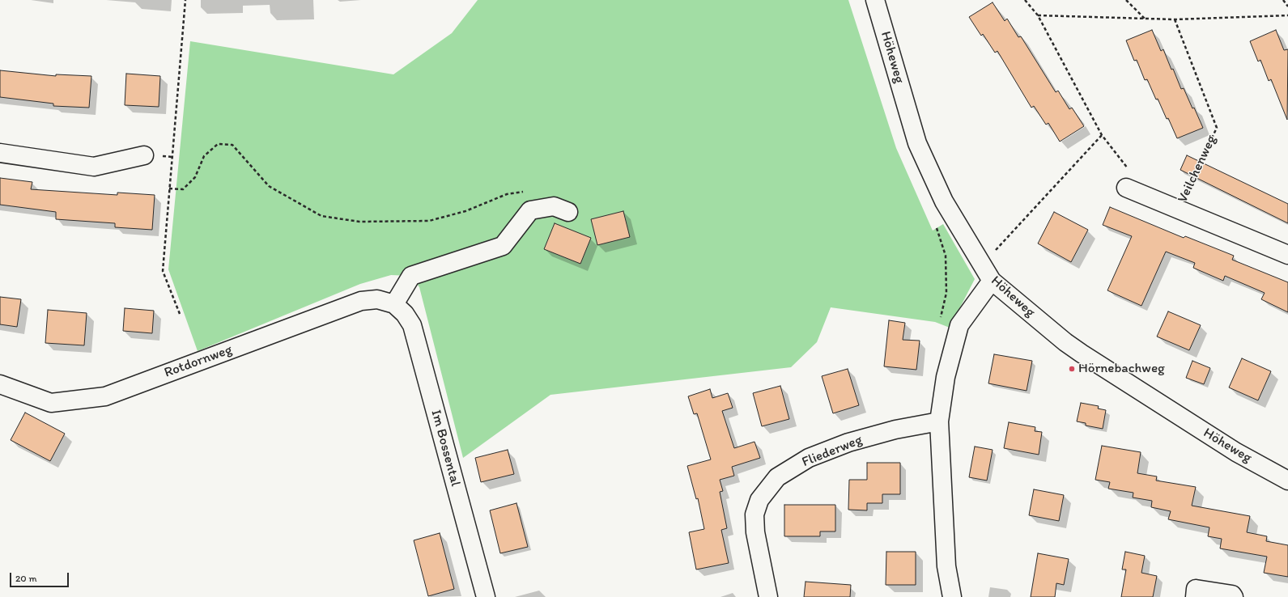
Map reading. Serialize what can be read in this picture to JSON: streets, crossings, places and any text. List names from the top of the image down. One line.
{"streets":{"street":["Höheweg","Veilchenweg","Rotdornweg","Im Bossental","Fliederweg"]},"crossings":[["Rotdornweg","Im Bossental"]],"places":["Hörnebachweg"],"scale_bar":"20 m"}
